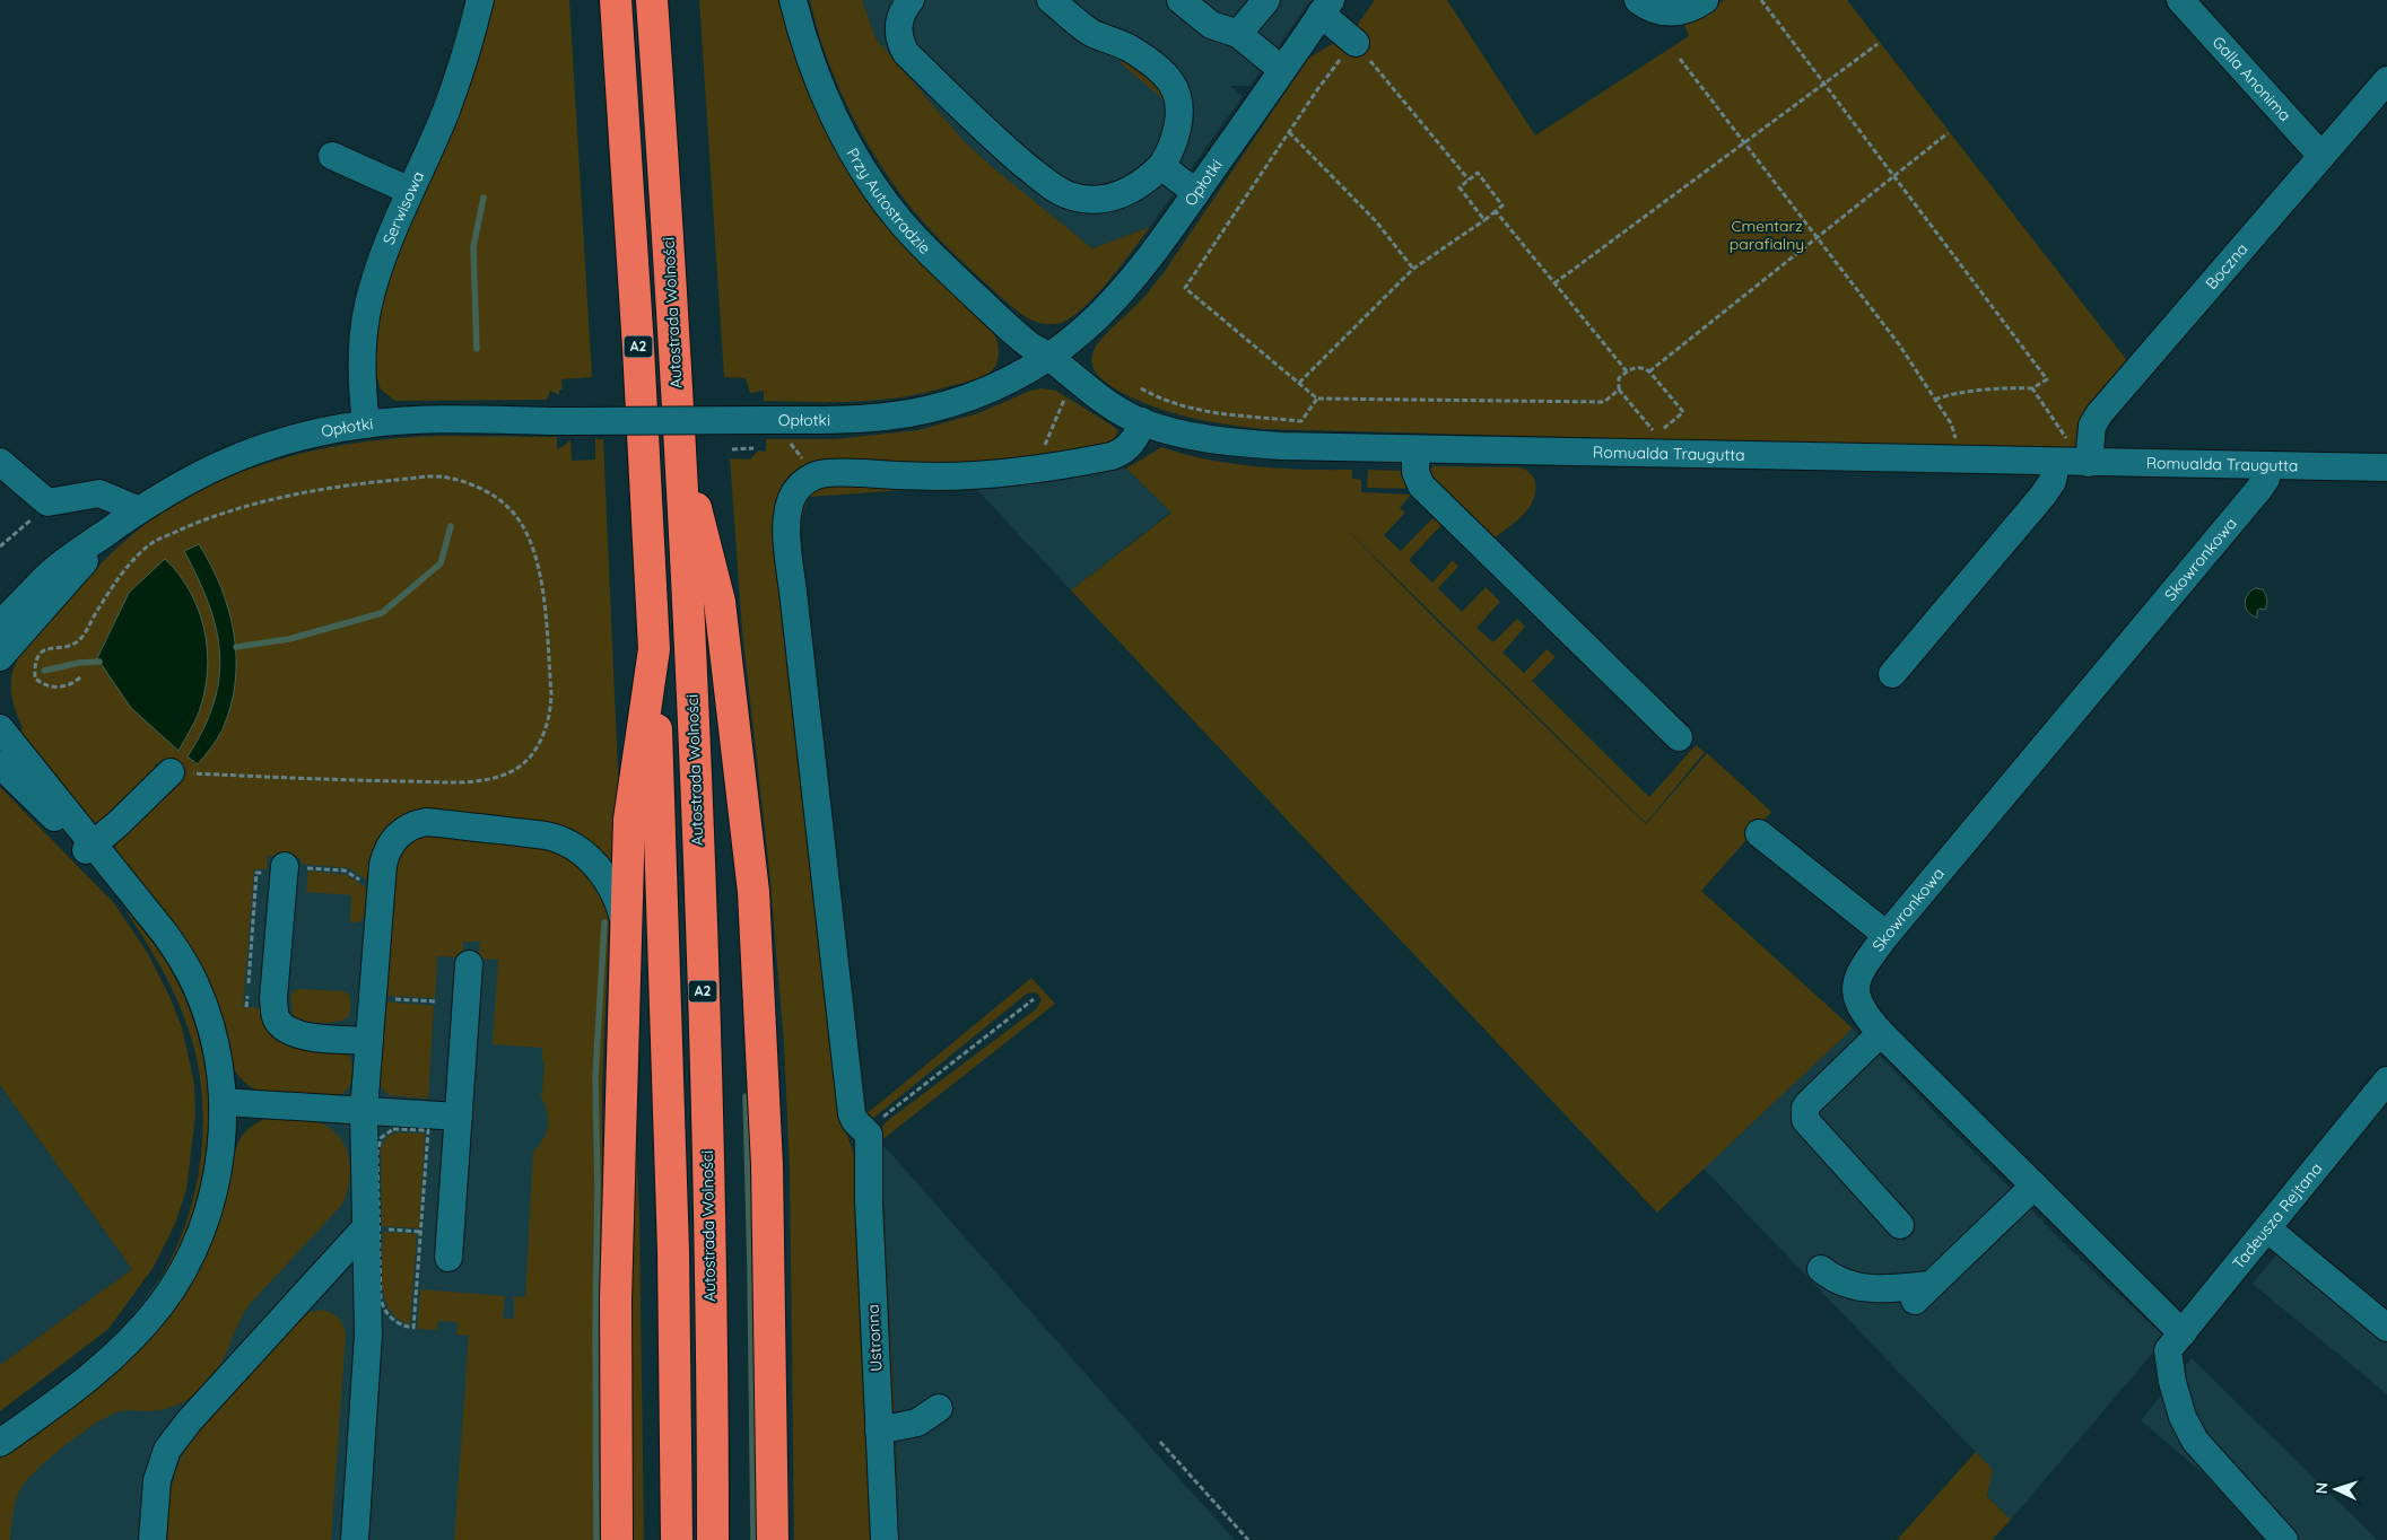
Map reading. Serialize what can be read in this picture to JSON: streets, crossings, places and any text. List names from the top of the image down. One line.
{"streets":{"highway":["Autostrada Wolności","A2"],"street":["Galla Anonima","Opłotki","Przy Autostradzie","Serwisowa","Boczna","Romualda Traugutta","Skowronkowa","Tadeusza Rejtana","Ustronna"]},"crossings":[["Galla Anonima","Boczna"],["Opłotki","Przy Autostradzie"],["Opłotki","Serwisowa"],["Przy Autostradzie","Romualda Traugutta"],["Boczna","Romualda Traugutta"],["Romualda Traugutta","Skowronkowa"],["Skowronkowa","Tadeusza Rejtana"]],"parks":["Cmentarz parafialny"],"north":"left"}
